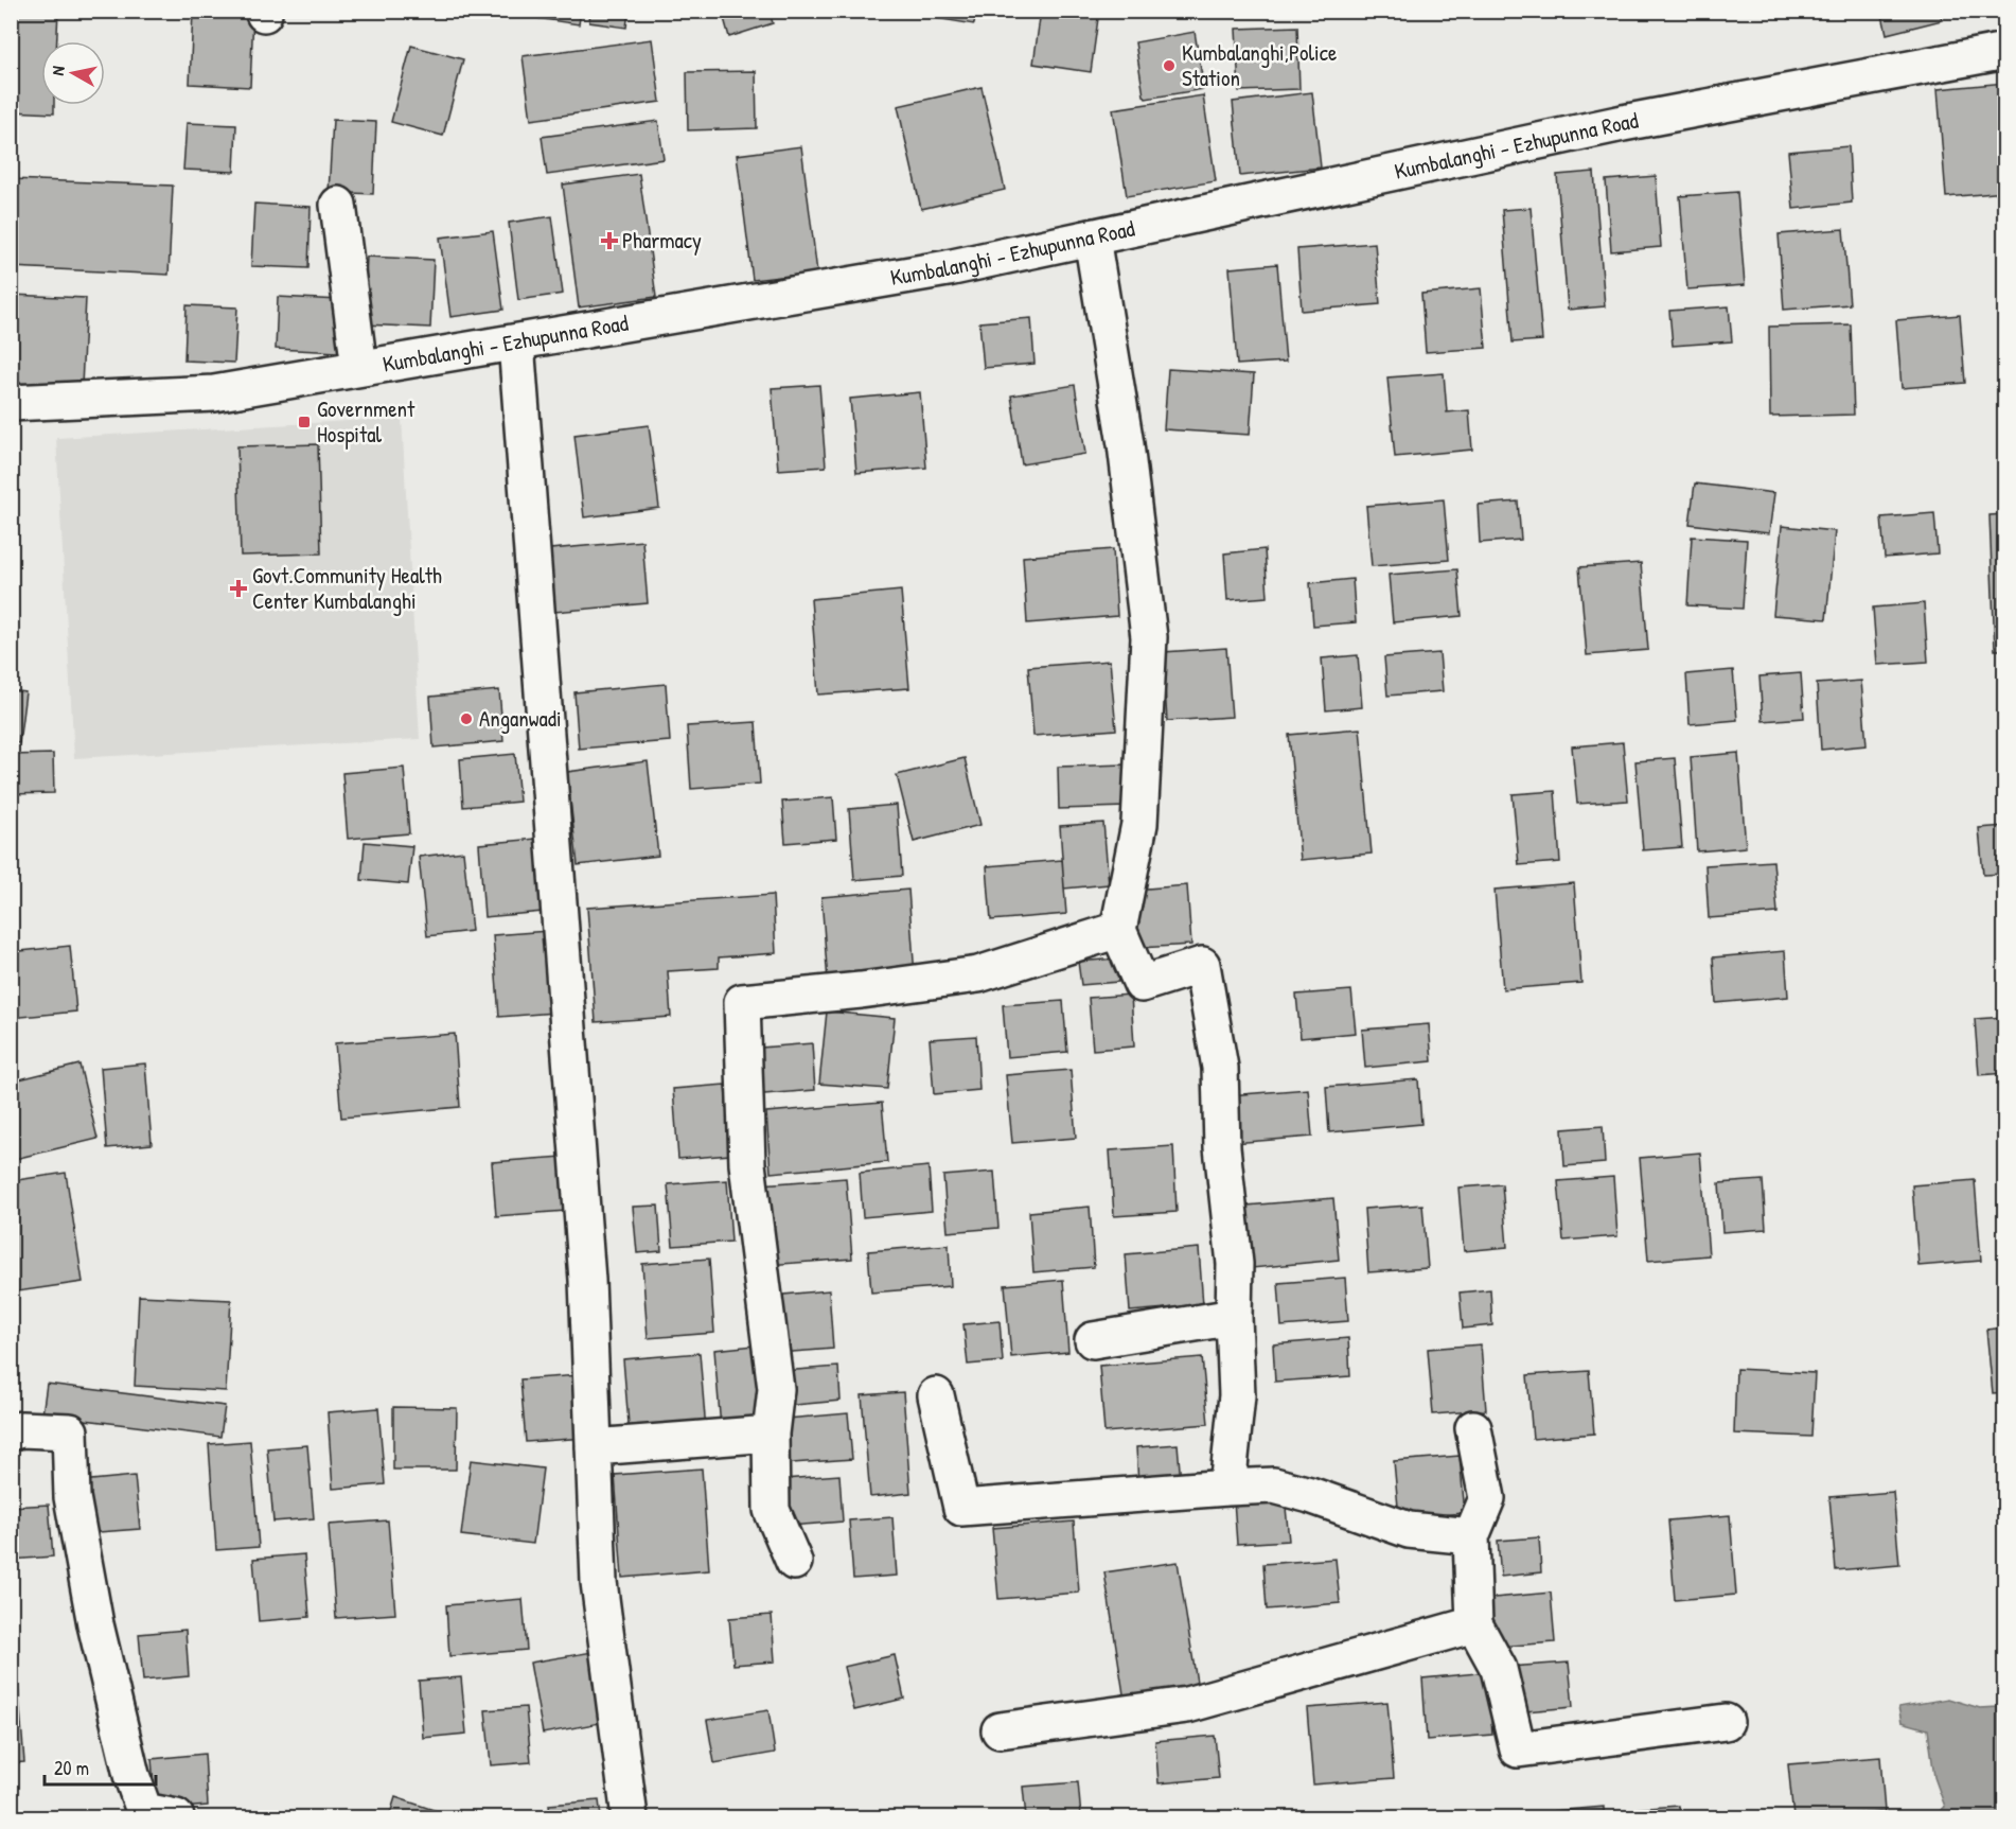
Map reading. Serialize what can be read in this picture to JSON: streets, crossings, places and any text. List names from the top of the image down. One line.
{"streets":{"street":["Kumbalanghi - Ezhupunna Road"]},"places":{"other":["Kumbalanghi,Police Station","Anganwadi"],"health":["Pharmacy","Govt.Community Health Center Kumbalanghi"],"transit":["Government Hospital"]},"scale_bar":"20 m","north":"left"}
